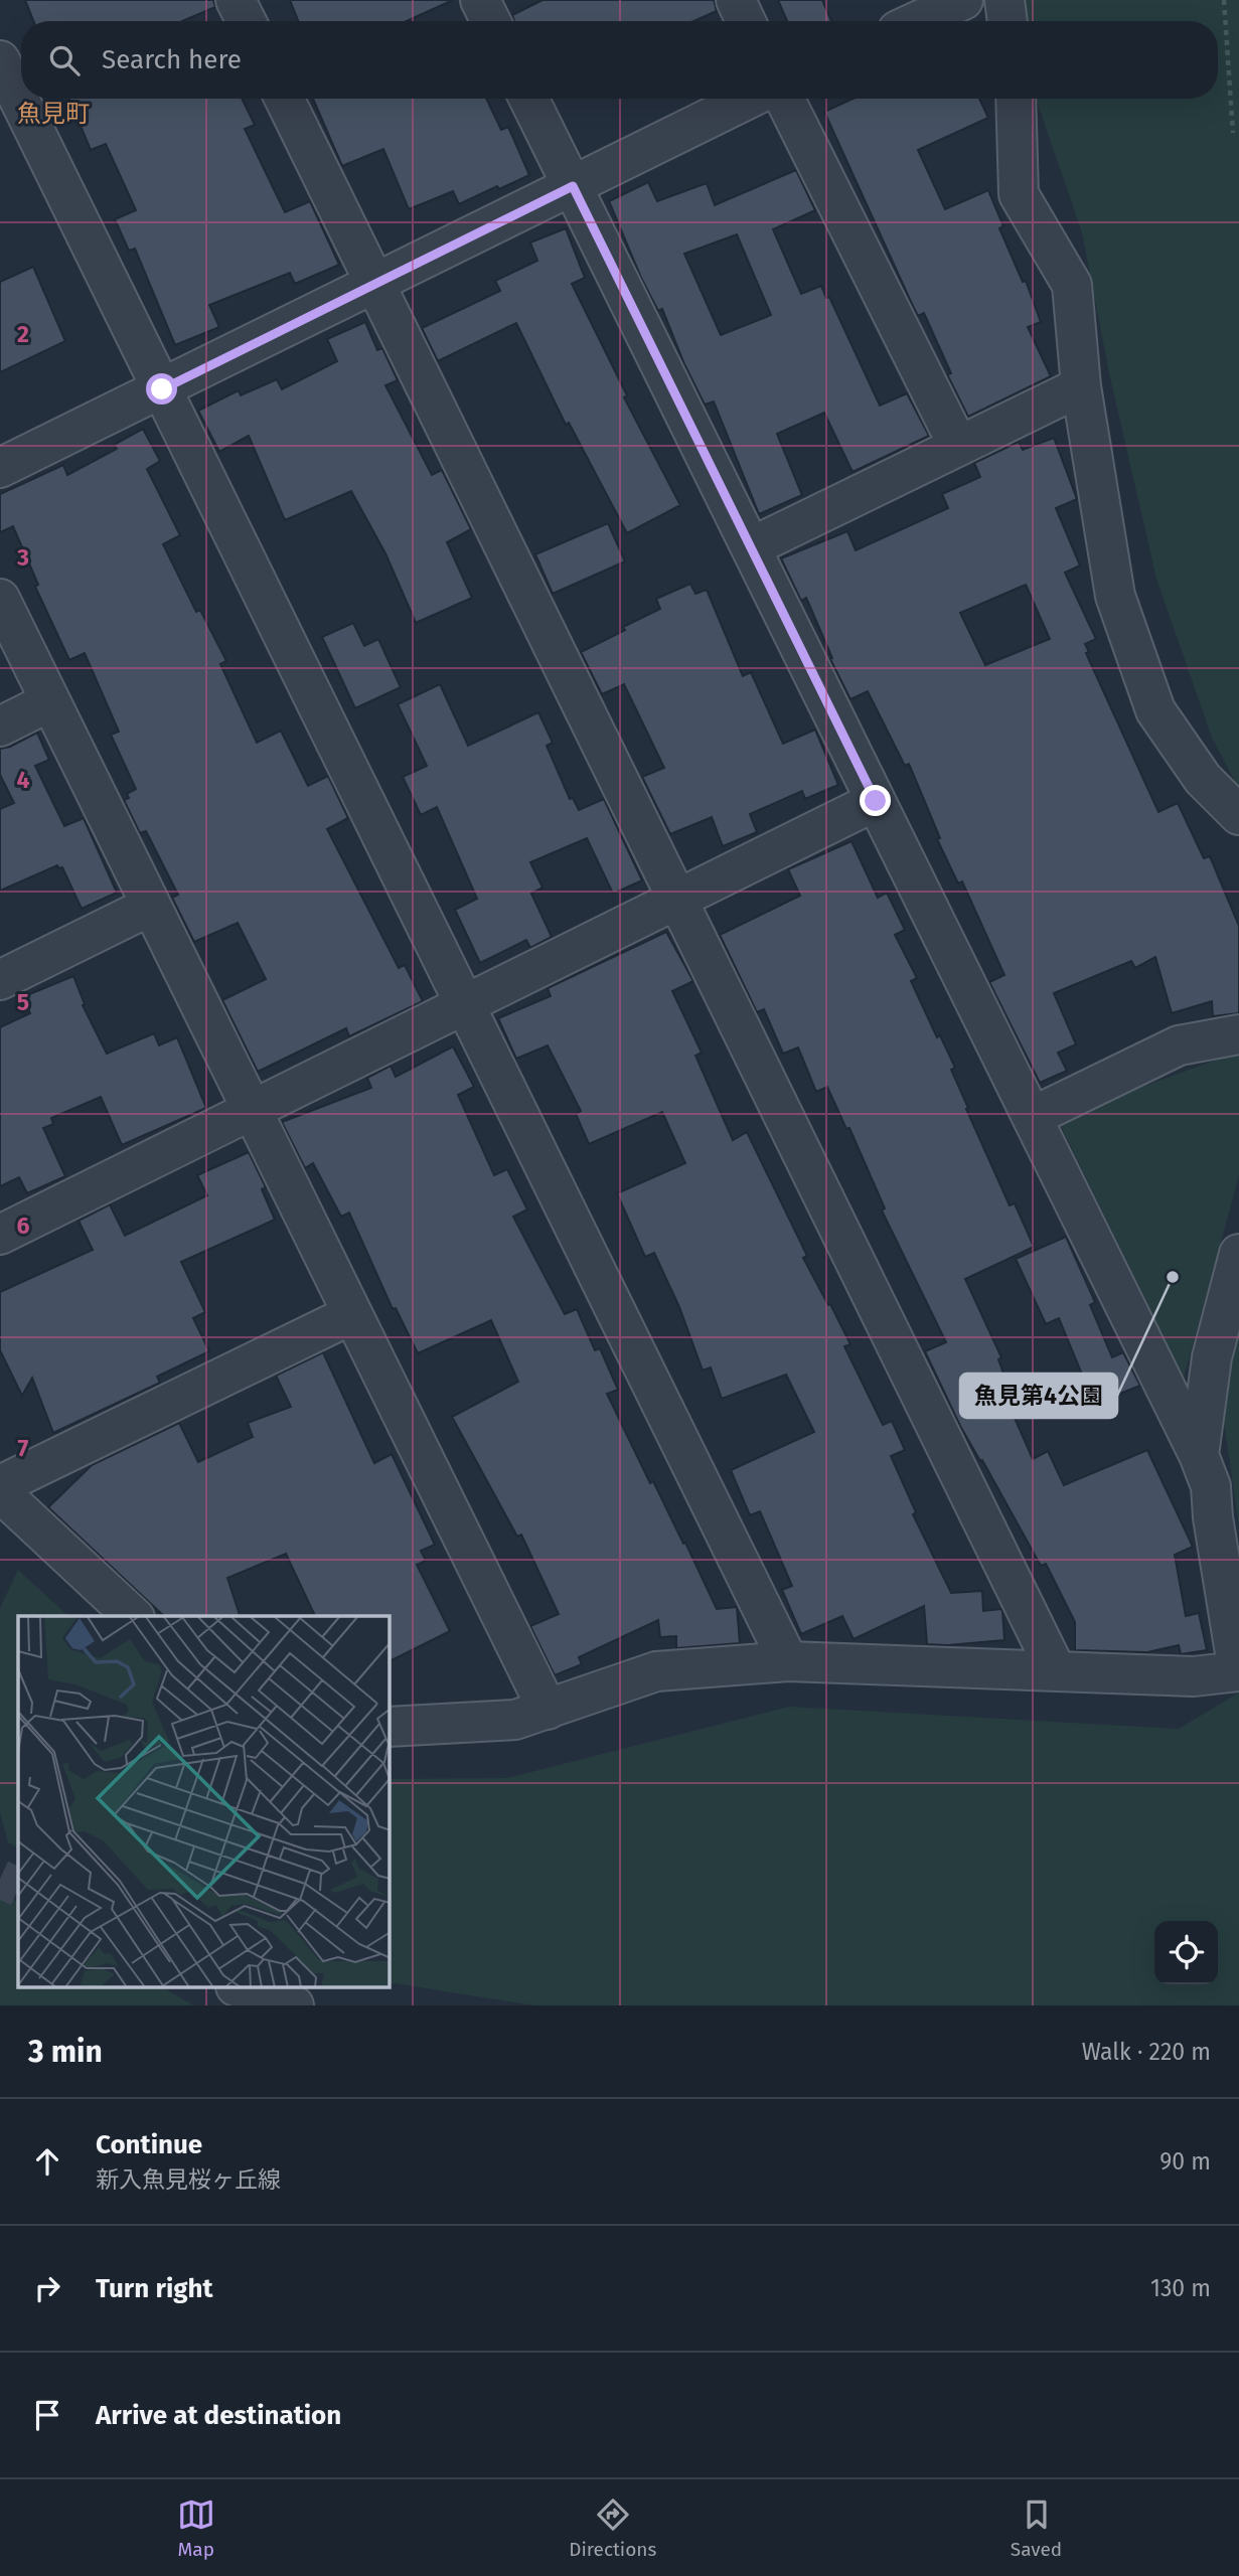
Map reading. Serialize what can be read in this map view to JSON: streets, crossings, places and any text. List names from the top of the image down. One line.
{"districts":["魚見町"],"places":["魚見第4公園"],"page":{"search":"Search here","heading":["3 min","Walk · 220 m"],"list":[["Continue","新入魚見桜ヶ丘線","90 m"],["Turn right","130 m"],"Arrive at destination"],"nav":["Map","Directions","Saved"]},"grid":{"rows":["2","3","4","5","6","7"]}}
